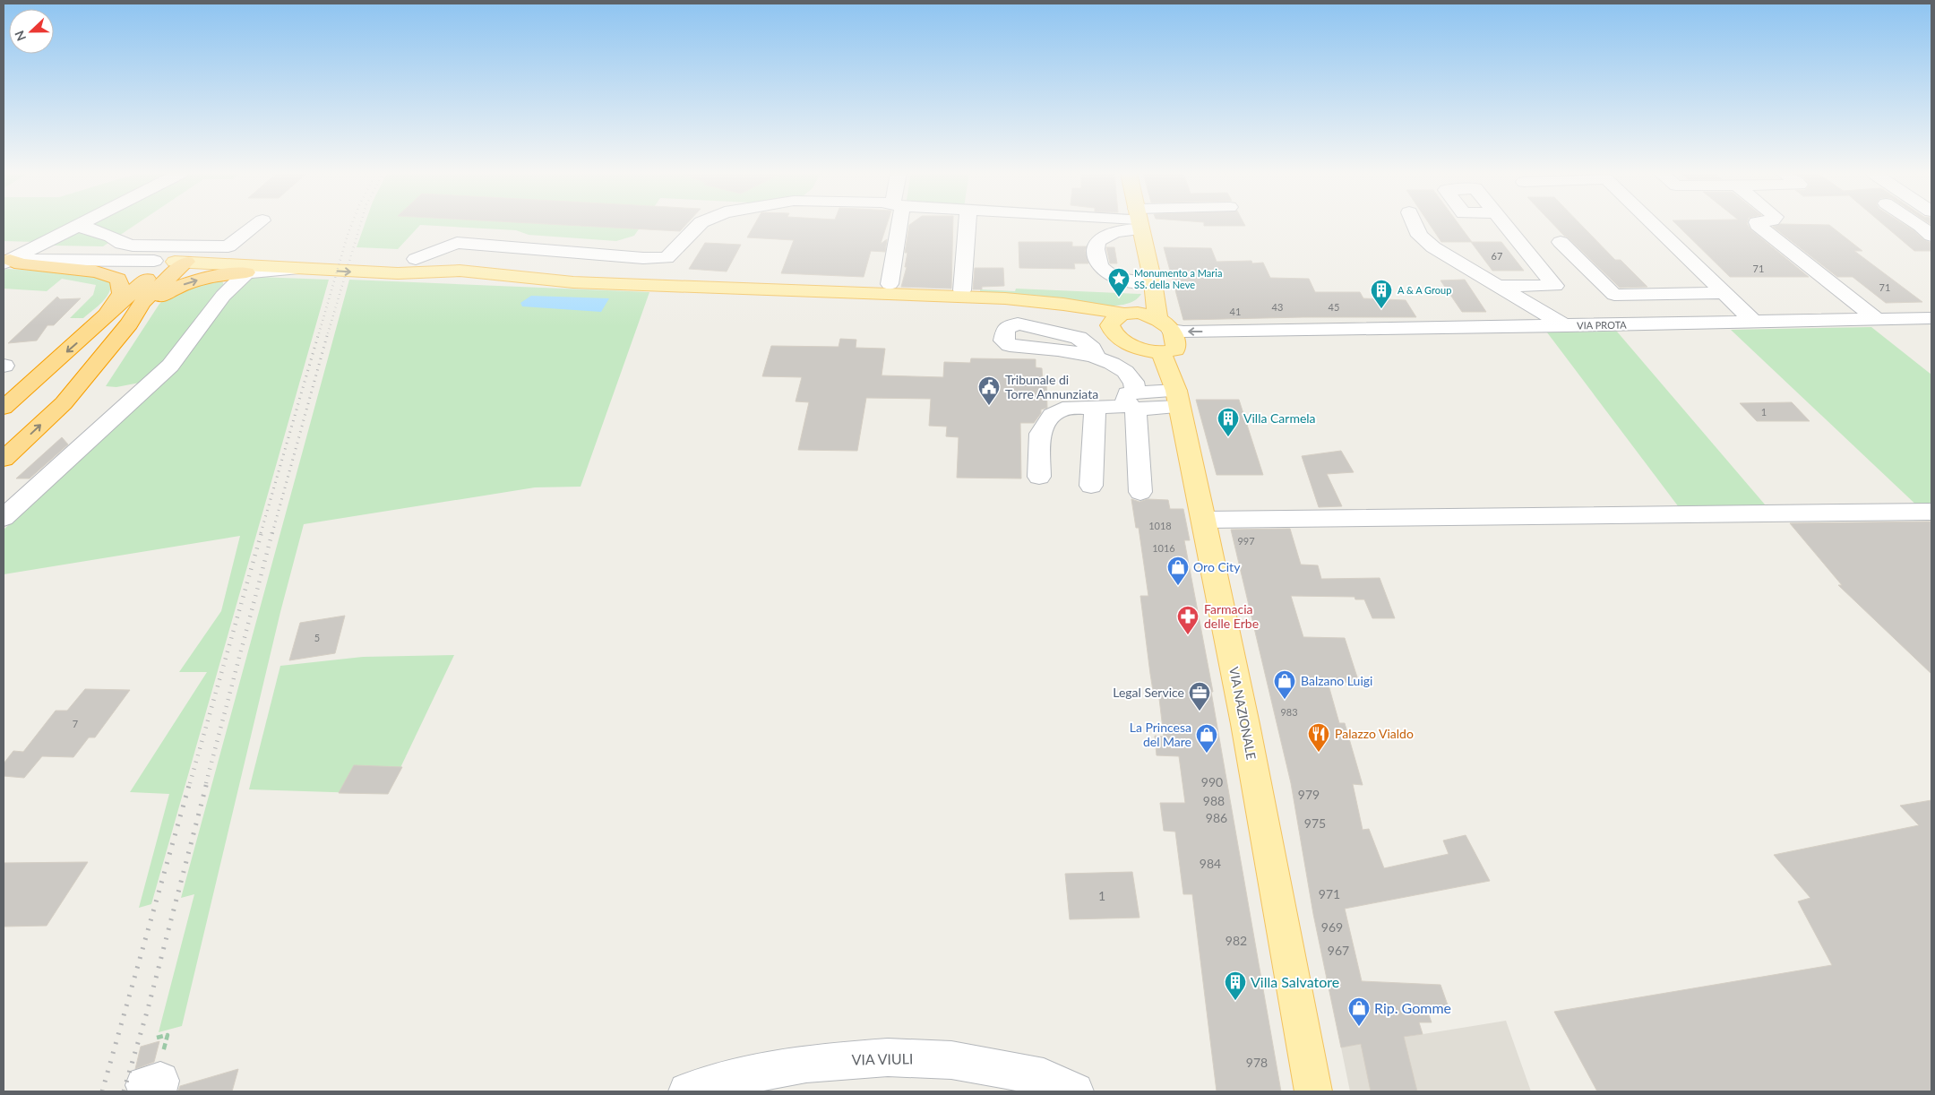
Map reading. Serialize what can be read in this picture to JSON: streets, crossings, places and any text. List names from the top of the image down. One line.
{"streets":{"main road":["VIA NAZIONALE"],"street":["VIA PROTA","VIA VIULI"]},"crossings":[["VIA PROTA","VIA NAZIONALE"]],"places":{"place":["Monumento a Maria SS. della Neve"],"building":["A & A Group","Villa Carmela","Villa Salvatore"],"public building":["Tribunale di Torre Annunziata"],"shop":["Oro City","Balzano Luigi","La Princesa del Mare","Rip. Gomme"],"pharmacy":["Farmacia delle Erbe"],"office":["Legal Service"],"restaurant":["Palazzo Vialdo"]},"house_numbers":["67","71","71","43","45","41","1","1018","997","1016","5","983","7","990","979","988","986","975","984","971","1","969","982","967","978"],"north":"left"}
